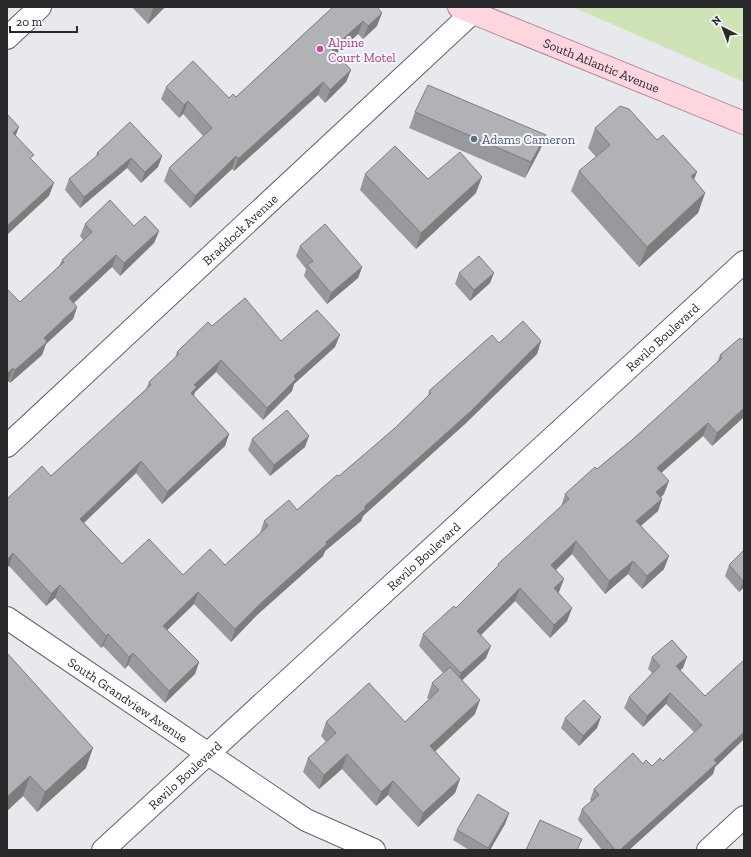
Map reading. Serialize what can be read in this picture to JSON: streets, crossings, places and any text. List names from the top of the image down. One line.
{"streets":{"main road":["South Atlantic Avenue"],"street":["Braddock Avenue","Revilo Boulevard","South Grandview Avenue"]},"crossings":[["South Atlantic Avenue","Braddock Avenue"],["Revilo Boulevard","South Grandview Avenue"]],"places":["Alpine Court Motel","Adams Cameron"],"scale_bar":"20 m","north":"top left"}
